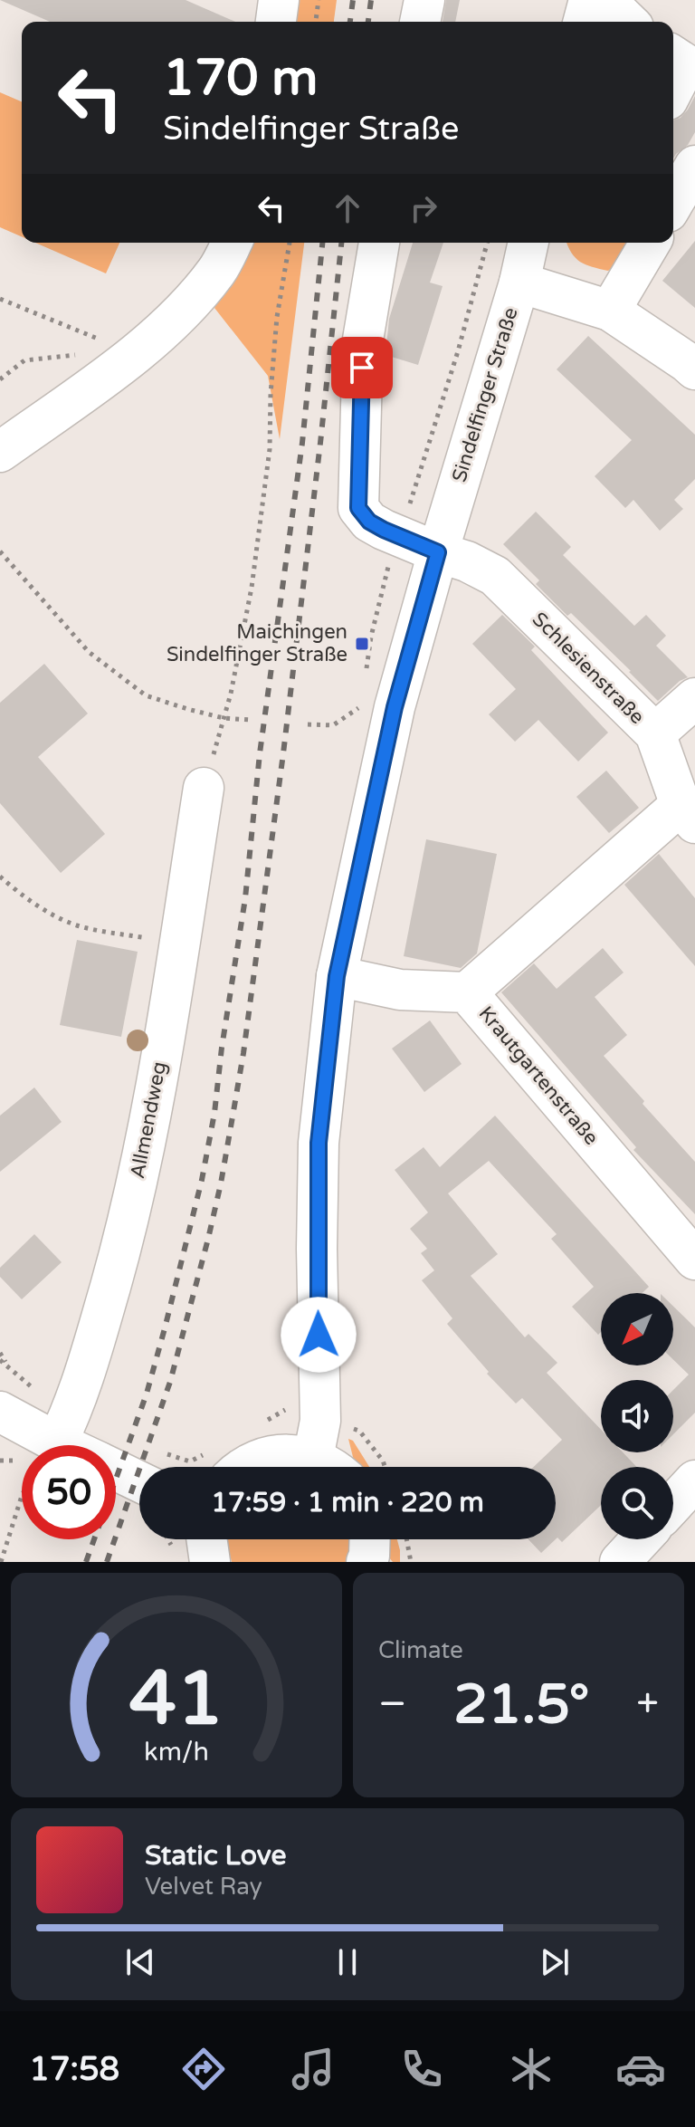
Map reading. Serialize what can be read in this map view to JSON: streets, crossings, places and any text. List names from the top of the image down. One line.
{"streets":{"main road":["Sindelfinger Straße","Schlesienstraße","Krautgartenstraße","Allmendweg"]},"crossings":[["Sindelfinger Straße","Schlesienstraße"],["Sindelfinger Straße","Krautgartenstraße"]],"places":{"transit":["Maichingen Sindelfinger Straße"]},"north":"bottom left","page":{"turn":["170 m","Sindelfinger Straße"],"limit":"50","trip":"17:59 · 1 min · 220 m","tile":"Climate","heat":["−","21.5°","+"],"song":["Static Love","Velvet Ray"],"tabs":"17:58","gauge":["41","km/h"]}}
